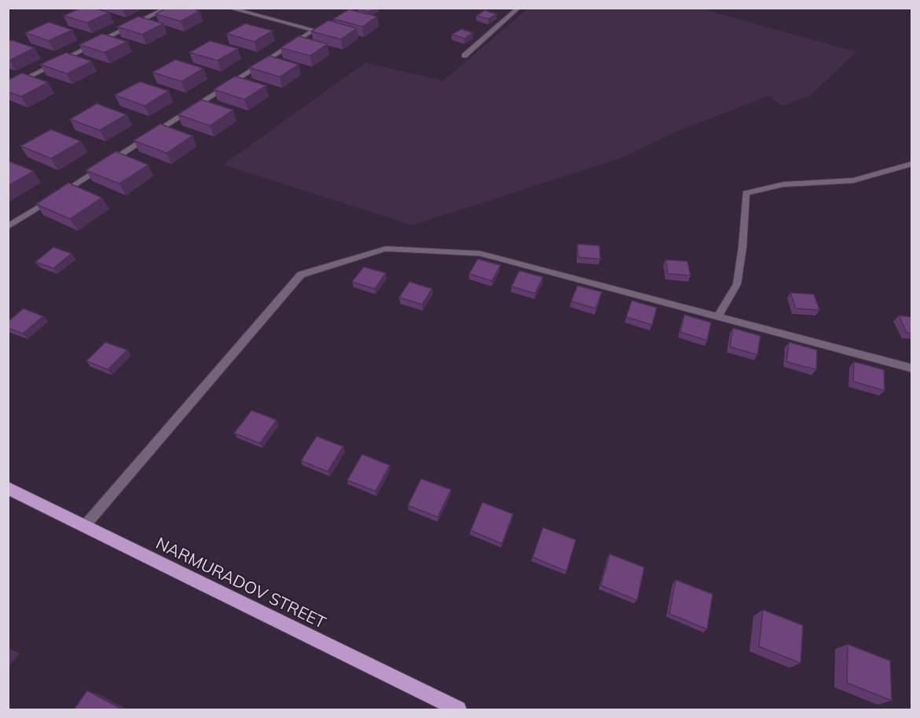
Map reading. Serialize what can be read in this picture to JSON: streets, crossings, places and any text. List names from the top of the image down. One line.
{"streets":{"main road":["NARMURADOV STREET"]}}
